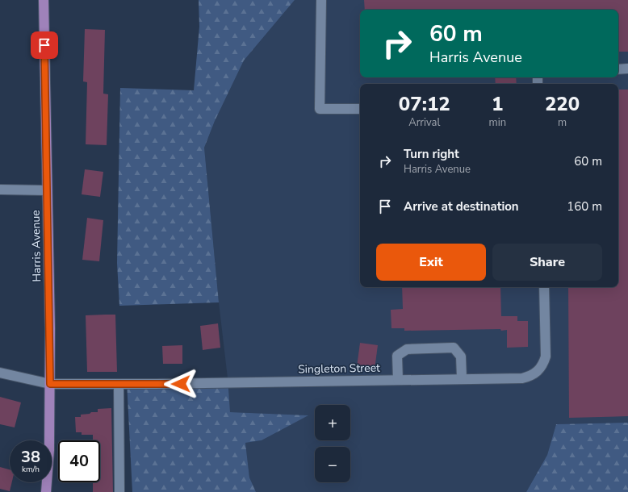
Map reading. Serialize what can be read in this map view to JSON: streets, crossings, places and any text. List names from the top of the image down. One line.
{"streets":{"main road":["Harris Avenue"],"street":["Singleton Street"]},"crossings":[["Harris Avenue","Singleton Street"]],"page":{"turn":["60 m","Harris Avenue"],"eta":["07:12","Arrival","1","min","220","m"],"list":[{"name":"Turn right","note":"Harris Avenue","value":"60 m"},{"name":"Arrive at destination","value":"160 m"}],"buttons":["Exit","Share"],"map_buttons":["+","−"],"speed":"38 km/h","limit":"40"}}
